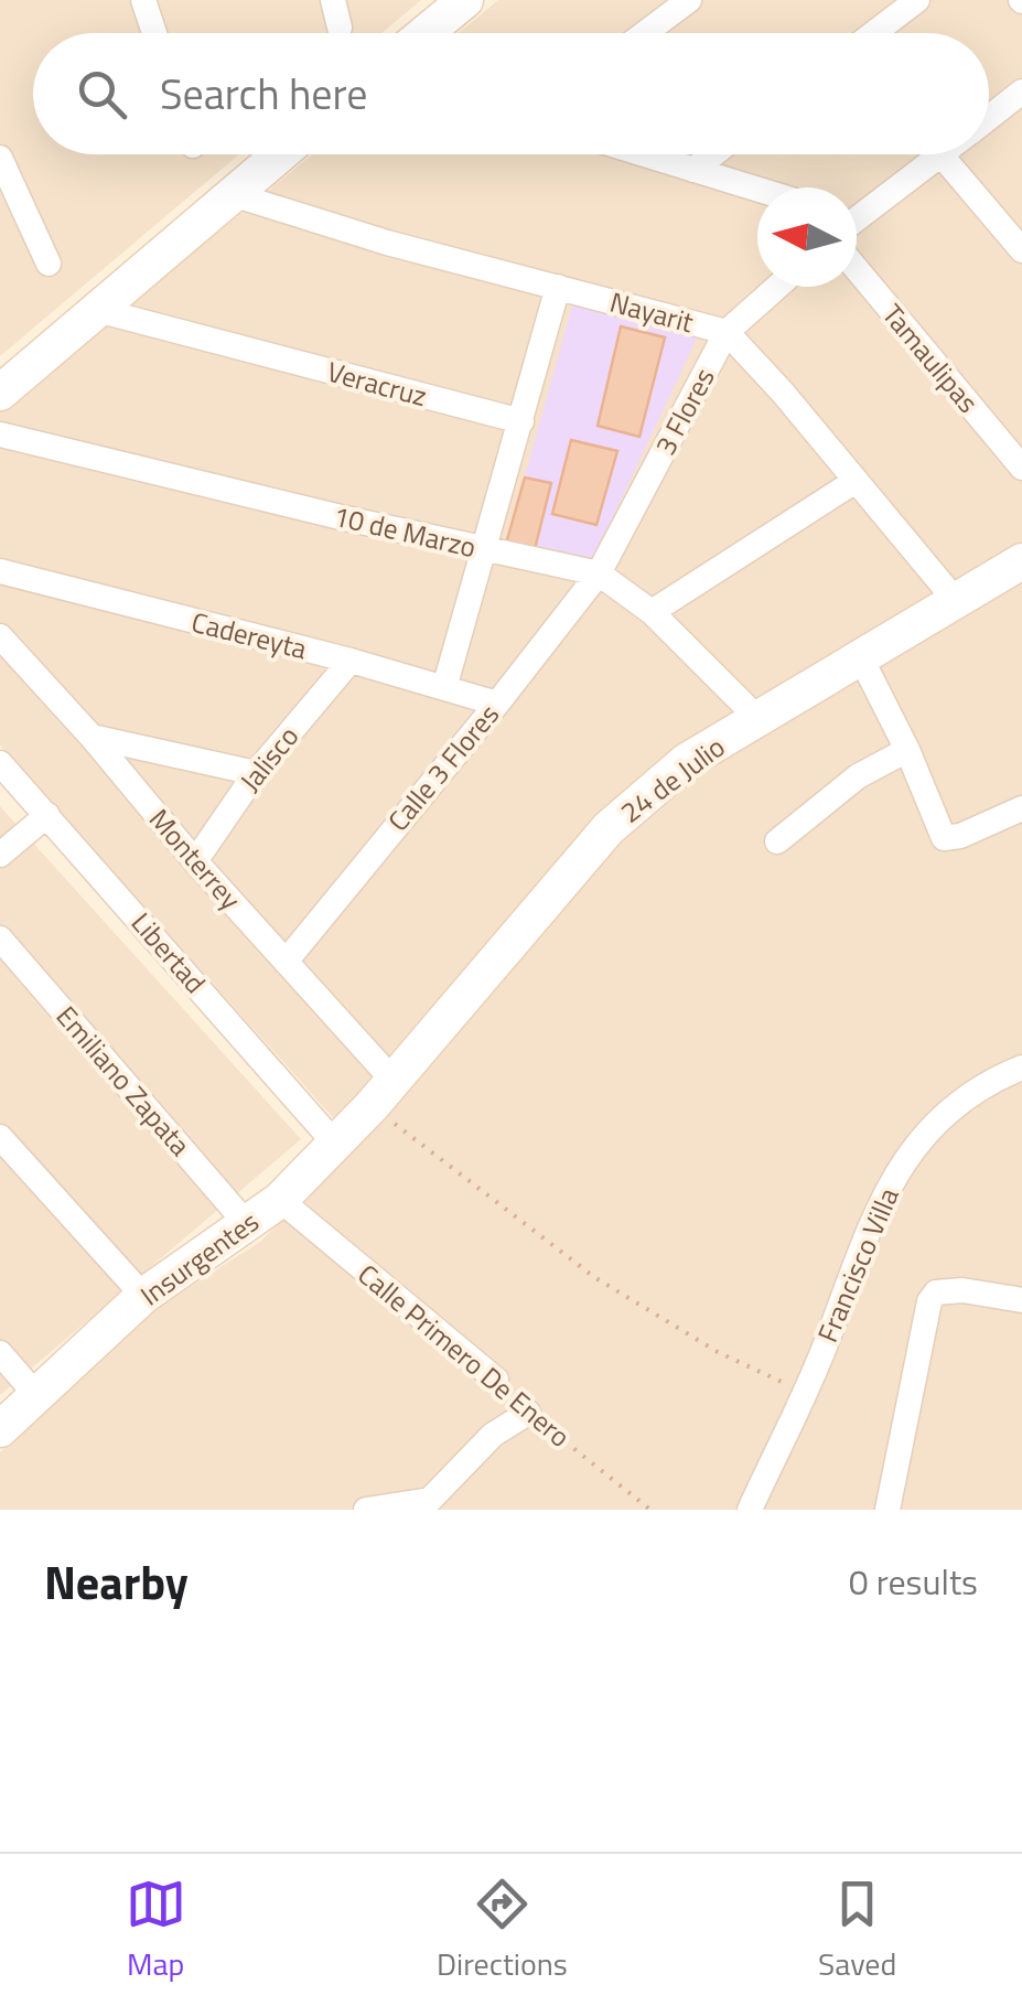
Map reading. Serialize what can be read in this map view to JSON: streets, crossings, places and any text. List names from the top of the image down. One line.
{"streets":{"street":["Nayarit","Tamaulipas","Veracruz","3 Flores","10 de Marzo","Cadereyta","Jalisco","Calle 3 Flores","24 de Julio","Monterrey","Libertad","Emiliano Zapata","Insurgentes","Francisco Villa","Calle Primero De Enero"]},"crossings":[["Nayarit","3 Flores"],["Nayarit","24 de Julio"],["3 Flores","10 de Marzo"],["3 Flores","Calle 3 Flores"],["10 de Marzo","Calle 3 Flores"],["10 de Marzo","24 de Julio"],["Cadereyta","Jalisco"],["Cadereyta","Calle 3 Flores"],["Jalisco","Monterrey"],["Calle 3 Flores","Monterrey"],["24 de Julio","Monterrey"],["24 de Julio","Insurgentes"],["Monterrey","Insurgentes"],["Libertad","Insurgentes"],["Emiliano Zapata","Insurgentes"],["Insurgentes","Calle Primero De Enero"]],"north":"left","page":{"search":"Search here","heading":["Nearby","0 results"],"nav":["Map","Directions","Saved"]}}
